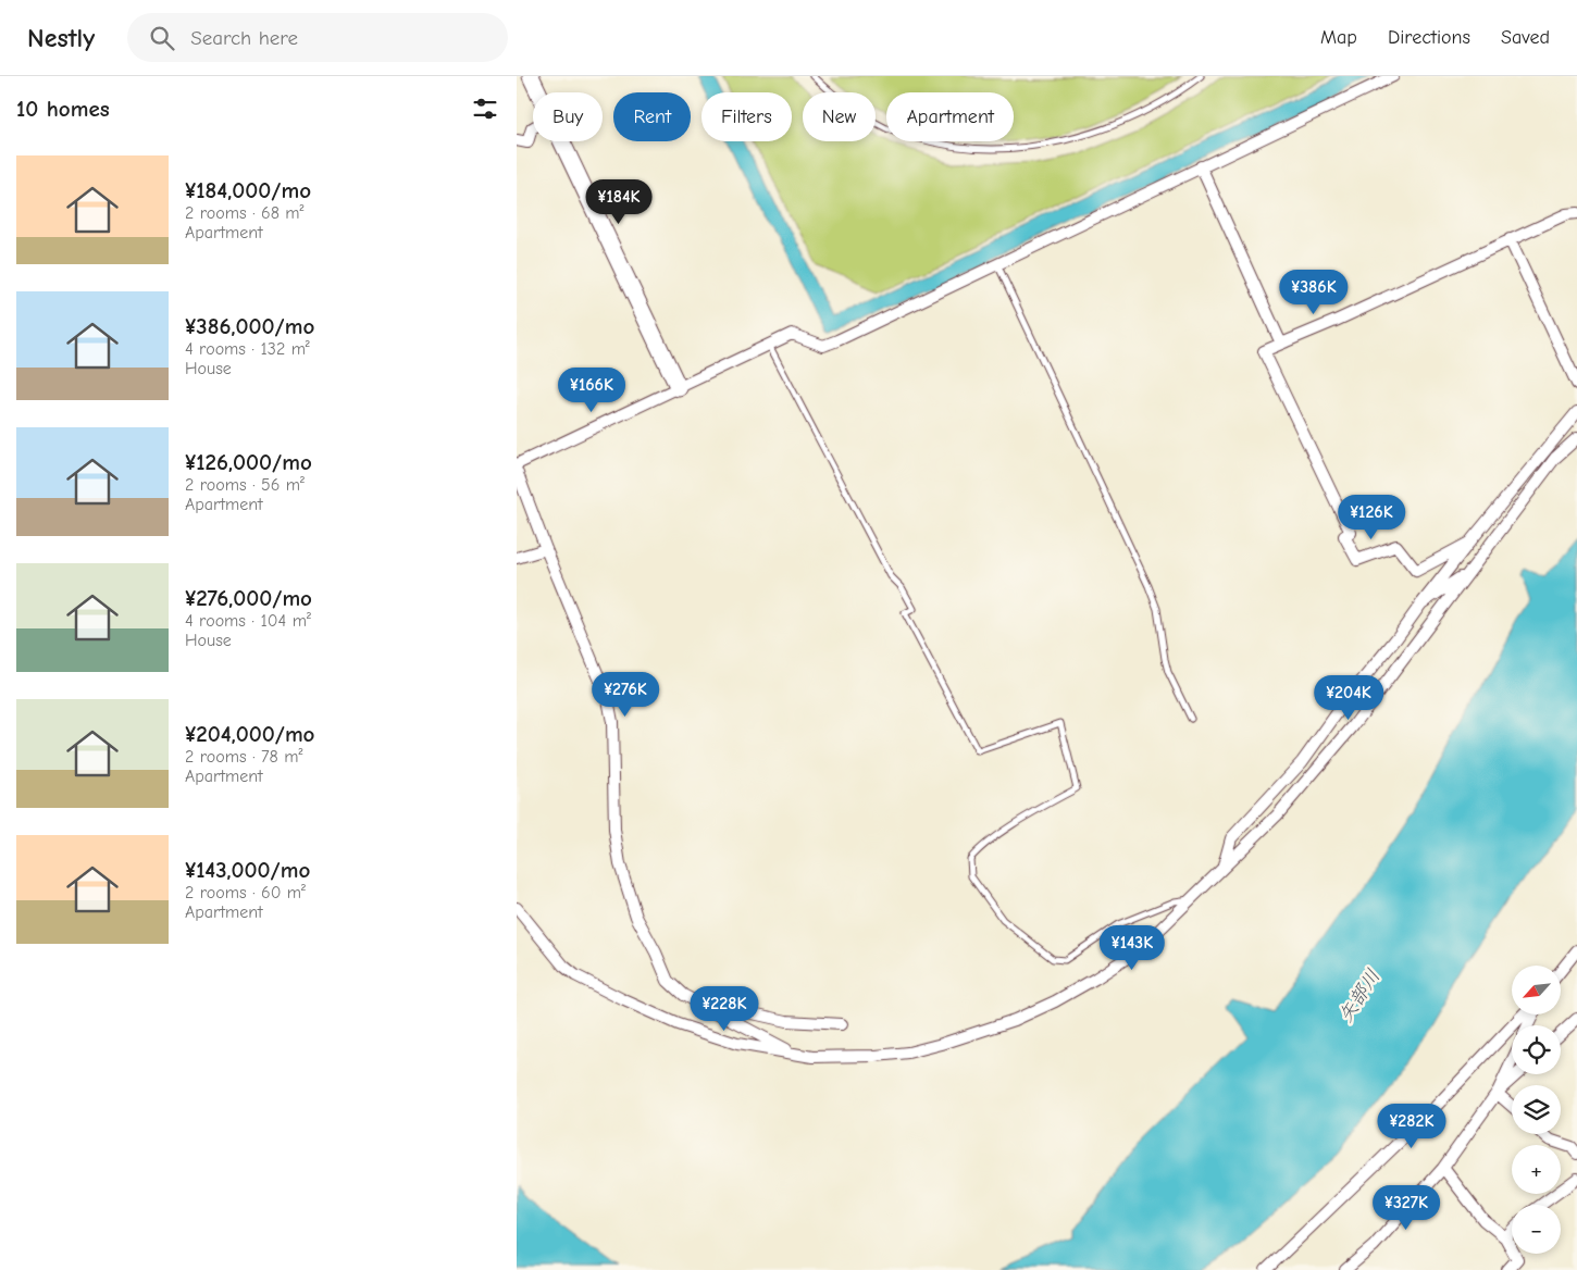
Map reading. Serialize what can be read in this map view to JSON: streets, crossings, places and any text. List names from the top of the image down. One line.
{"water":["矢部川"],"north":"bottom left","page":{"header":"Nestly","search":"Search here","nav":["Map","Directions","Saved"],"heading":"10 homes","chip":["Buy","Rent","Filters","New","Apartment"],"list":[{"name":"¥184,000/mo","note":"2 rooms · 68 m² · Apartment"},{"name":"¥386,000/mo","note":"4 rooms · 132 m² · House"},{"name":"¥126,000/mo","note":"2 rooms · 56 m² · Apartment"},{"name":"¥276,000/mo","note":"4 rooms · 104 m² · House"},{"name":"¥204,000/mo","note":"2 rooms · 78 m² · Apartment"},{"name":"¥143,000/mo","note":"2 rooms · 60 m² · Apartment"}],"price":["¥184K","¥386K","¥166K","¥126K","¥276K","¥204K","¥143K","¥228K","¥282K","¥327K"],"map_buttons":["+","−"]}}
